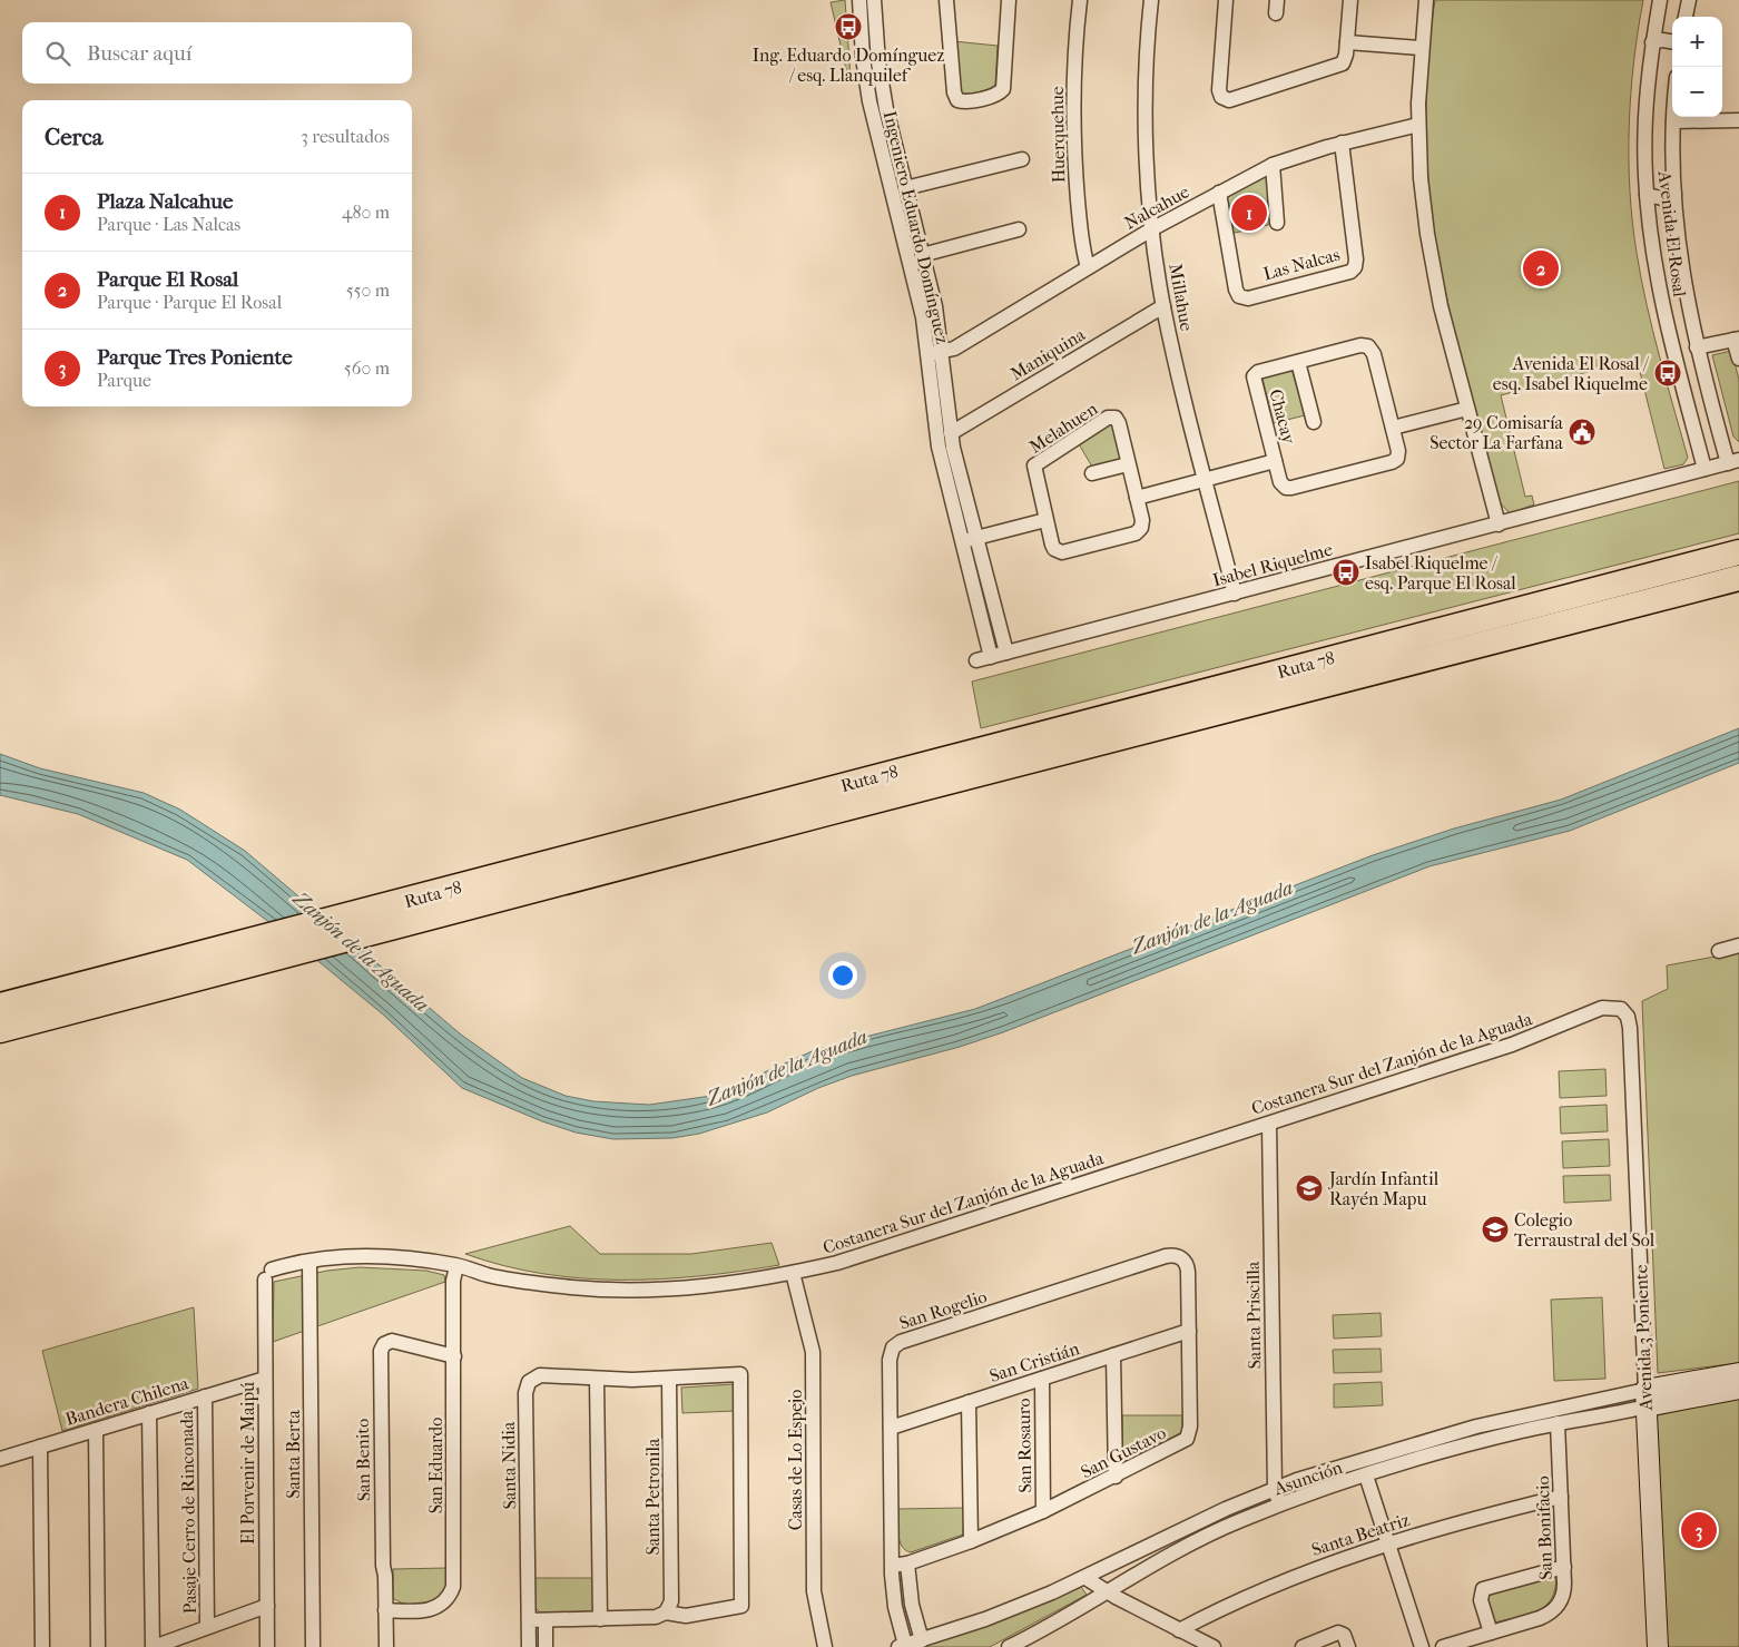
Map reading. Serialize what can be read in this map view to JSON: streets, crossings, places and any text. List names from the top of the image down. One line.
{"streets":{"highway":["Ruta 78"],"street":["Huerquehue","Nalcahue","Ingeniero Eduardo Domínguez","Avenida El Rosal","Las Nalcas","Millahue","Maniquina","Chacay","Melahuen","Isabel Riquelme","Costanera Sur del Zanjón de la Aguada","San Rogelio","Santa Priscilla","Avenida 3 Poniente","San Cristián","Bandera Chilena","San Rosauro","San Gustavo","Santa Berta","San Benito","Casas de Lo Espejo","El Porvenir de Maipú","San Eduardo","Santa Nidia","Asunción","Santa Petronila","Pasaje Cerro de Rinconada","San Bonifacio","Santa Beatriz"]},"crossings":[["Huerquehue","Nalcahue"],["Nalcahue","Ingeniero Eduardo Domínguez"],["Nalcahue","Las Nalcas"],["Nalcahue","Millahue"],["Ingeniero Eduardo Domínguez","Maniquina"],["Ingeniero Eduardo Domínguez","Isabel Riquelme"],["Avenida El Rosal","Isabel Riquelme"],["Millahue","Maniquina"],["Millahue","Isabel Riquelme"],["Costanera Sur del Zanjón de la Aguada","Santa Priscilla"],["Costanera Sur del Zanjón de la Aguada","Avenida 3 Poniente"],["Costanera Sur del Zanjón de la Aguada","Santa Berta"],["Costanera Sur del Zanjón de la Aguada","Casas de Lo Espejo"],["Costanera Sur del Zanjón de la Aguada","El Porvenir de Maipú"],["Costanera Sur del Zanjón de la Aguada","San Eduardo"],["San Rogelio","San Cristián"],["San Rogelio","San Gustavo"],["San Rogelio","Asunción"],["Santa Priscilla","Asunción"],["Avenida 3 Poniente","Asunción"],["San Cristián","San Rosauro"],["San Cristián","San Gustavo"],["Bandera Chilena","El Porvenir de Maipú"],["Bandera Chilena","Pasaje Cerro de Rinconada"],["San Rosauro","San Gustavo"],["San Benito","San Eduardo"],["Santa Nidia","Santa Petronila"],["Asunción","San Bonifacio"],["San Bonifacio","Santa Beatriz"]],"water":["Zanjón de la Aguada"],"places":{"bus stop":["Ing. Eduardo Domínguez / esq. Llanquilef","Avenida El Rosal / esq. Isabel Riquelme","Isabel Riquelme / esq. Parque El Rosal"],"public building":["29 Comisaría Sector La Farfana"],"school or university":["Jardín Infantil Rayén Mapu","Colegio Terraustral del Sol"]},"page":{"map_buttons":["+","−"],"search":"Buscar aquí","heading":["Cerca","3 resultados"],"list":[{"mark":"1","name":"Plaza Nalcahue","note":"Parque · Las Nalcas","value":"480 m"},{"mark":"2","name":"Parque El Rosal","note":"Parque · Parque El Rosal","value":"550 m"},{"mark":"3","name":"Parque Tres Poniente","note":"Parque","value":"560 m"}],"pins":["1","2","3"]}}
